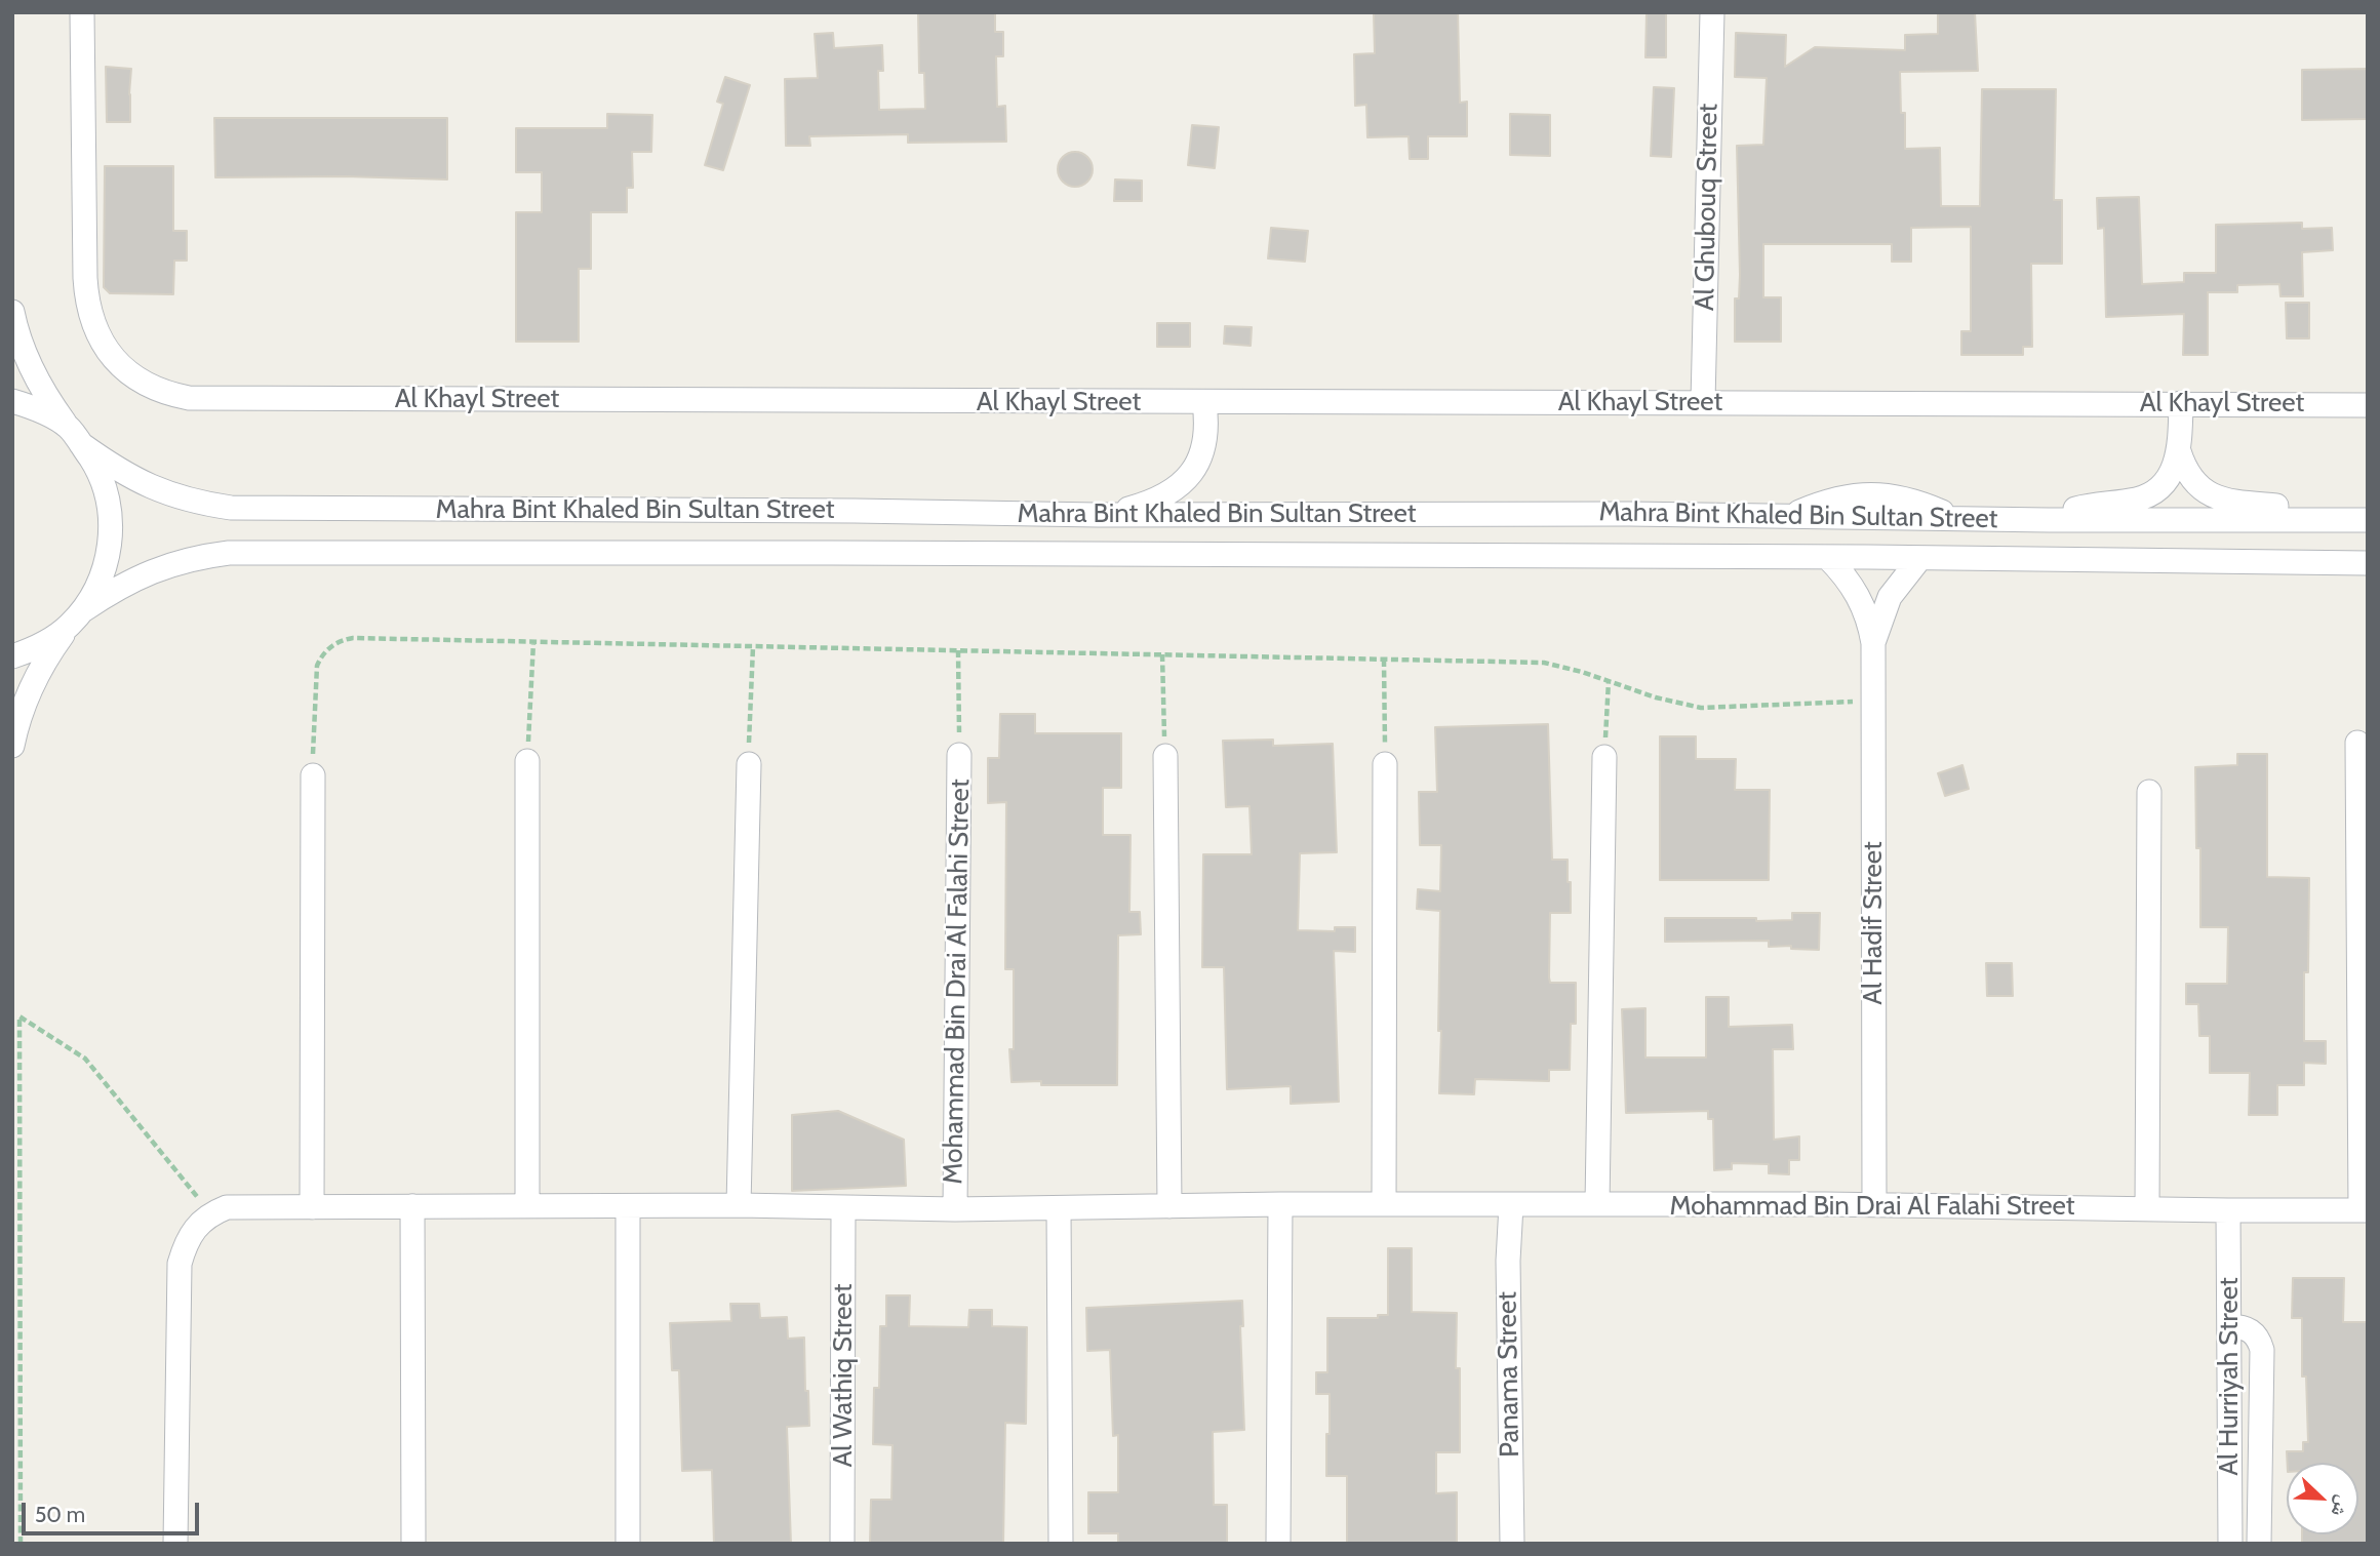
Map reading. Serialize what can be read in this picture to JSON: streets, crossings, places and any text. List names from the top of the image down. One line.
{"streets":{"street":["Al Ghubouq Street","Al Khayl Street","Mahra Bint Khaled Bin Sultan Street","Al Hadif Street","Mohammad Bin Drai Al Falahi Street","Panama Street","Al Wathiq Street","Al Hurriyah Street"]},"crossings":[["Al Ghubouq Street","Al Khayl Street"],["Mahra Bint Khaled Bin Sultan Street","Al Hadif Street"],["Al Hadif Street","Mohammad Bin Drai Al Falahi Street"],["Mohammad Bin Drai Al Falahi Street","Panama Street"],["Mohammad Bin Drai Al Falahi Street","Al Wathiq Street"],["Mohammad Bin Drai Al Falahi Street","Al Hurriyah Street"]],"scale_bar":"50 m","north":"bottom right"}
